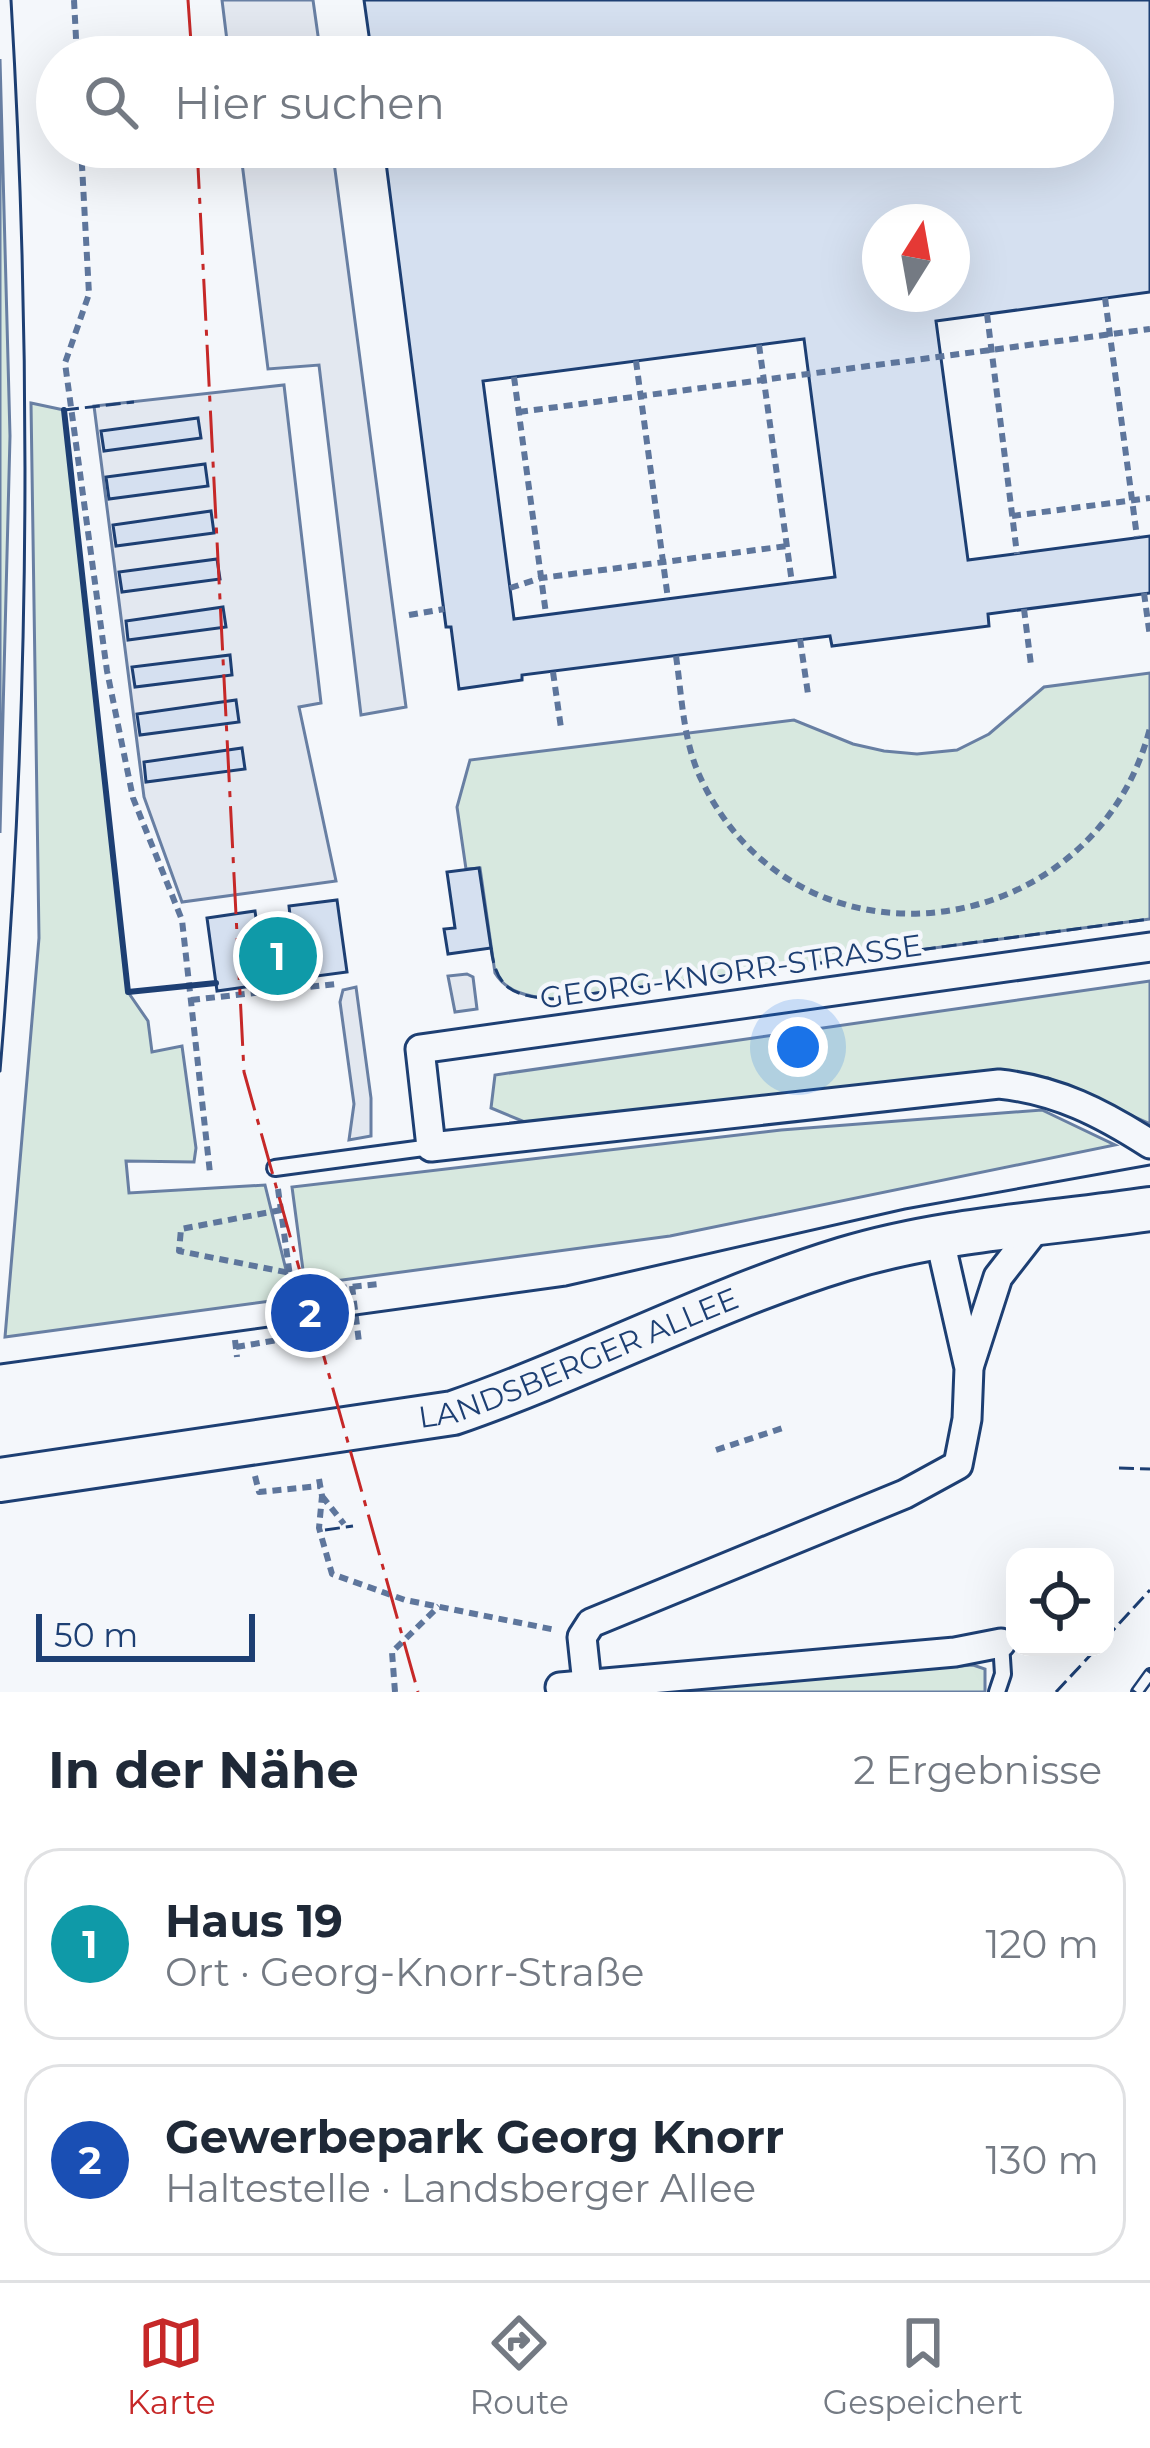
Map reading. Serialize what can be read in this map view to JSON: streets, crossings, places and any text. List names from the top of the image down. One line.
{"streets":{"main road":["LANDSBERGER ALLEE"],"street":["GEORG-KNORR-STRASSE"]},"scale_bar":"50 m","north":"top","page":{"search":"Hier suchen","pins":["1","2"],"scale":"50 m","heading":["In der Nähe","2 Ergebnisse"],"list":[{"mark":"1","name":"Haus 19","note":"Ort · Georg-Knorr-Straße","value":"120 m"},{"mark":"2","name":"Gewerbepark Georg Knorr","note":"Haltestelle · Landsberger Allee","value":"130 m"}],"nav":["Karte","Route","Gespeichert"]}}
